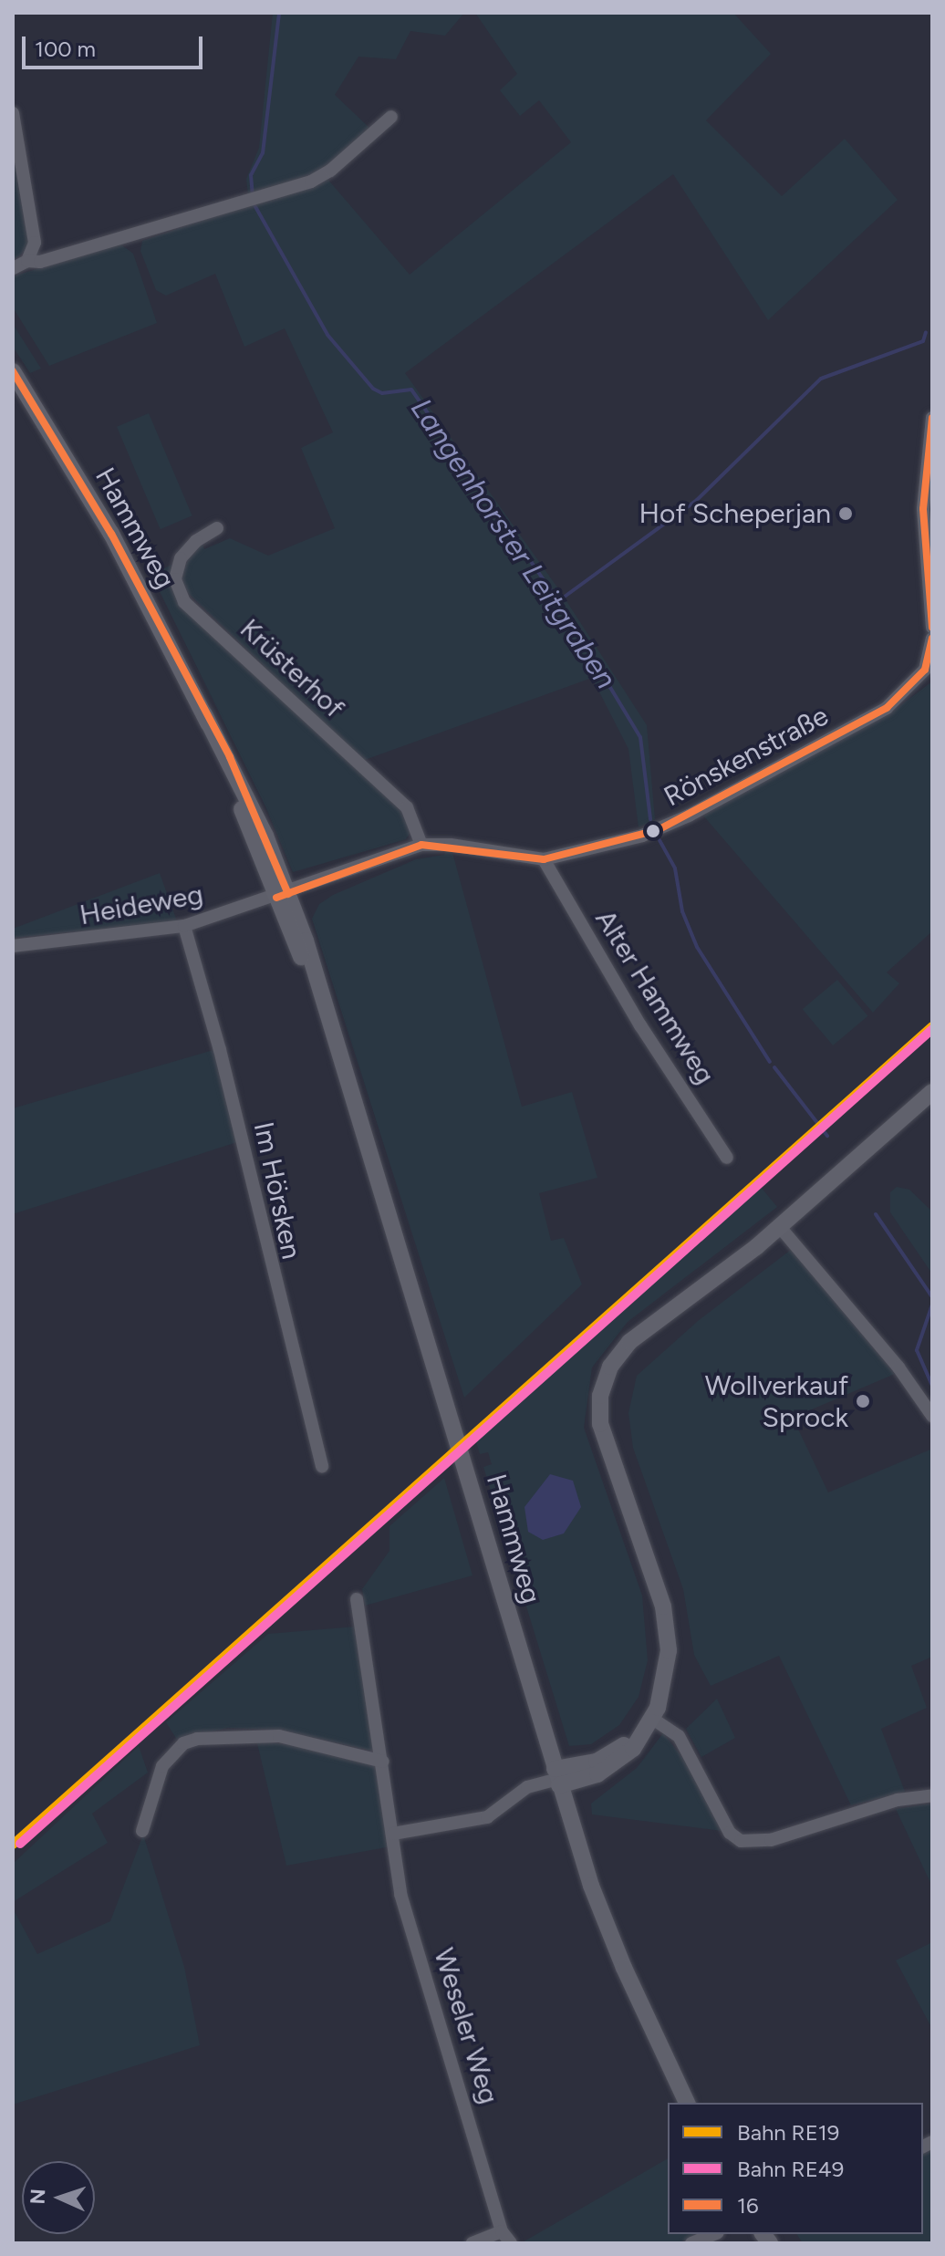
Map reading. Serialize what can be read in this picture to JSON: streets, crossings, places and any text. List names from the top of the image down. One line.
{"streets":{"main road":["Hammweg"],"street":["Krüsterhof","Rönskenstraße","Heideweg","Alter Hammweg","Im Hörsken","Weseler Weg"]},"crossings":[["Hammweg","Rönskenstraße"],["Hammweg","Heideweg"],["Krüsterhof","Rönskenstraße"],["Rönskenstraße","Heideweg"],["Rönskenstraße","Alter Hammweg"],["Heideweg","Im Hörsken"]],"water":["Langenhorster Leitgraben"],"places":["Hof Scheperjan","Wollverkauf Sprock"],"lines":["transit line 16","rail line RE19","rail line RE49"],"legend":["Bahn RE19","Bahn RE49","16"],"scale_bar":"100 m","north":"left"}
